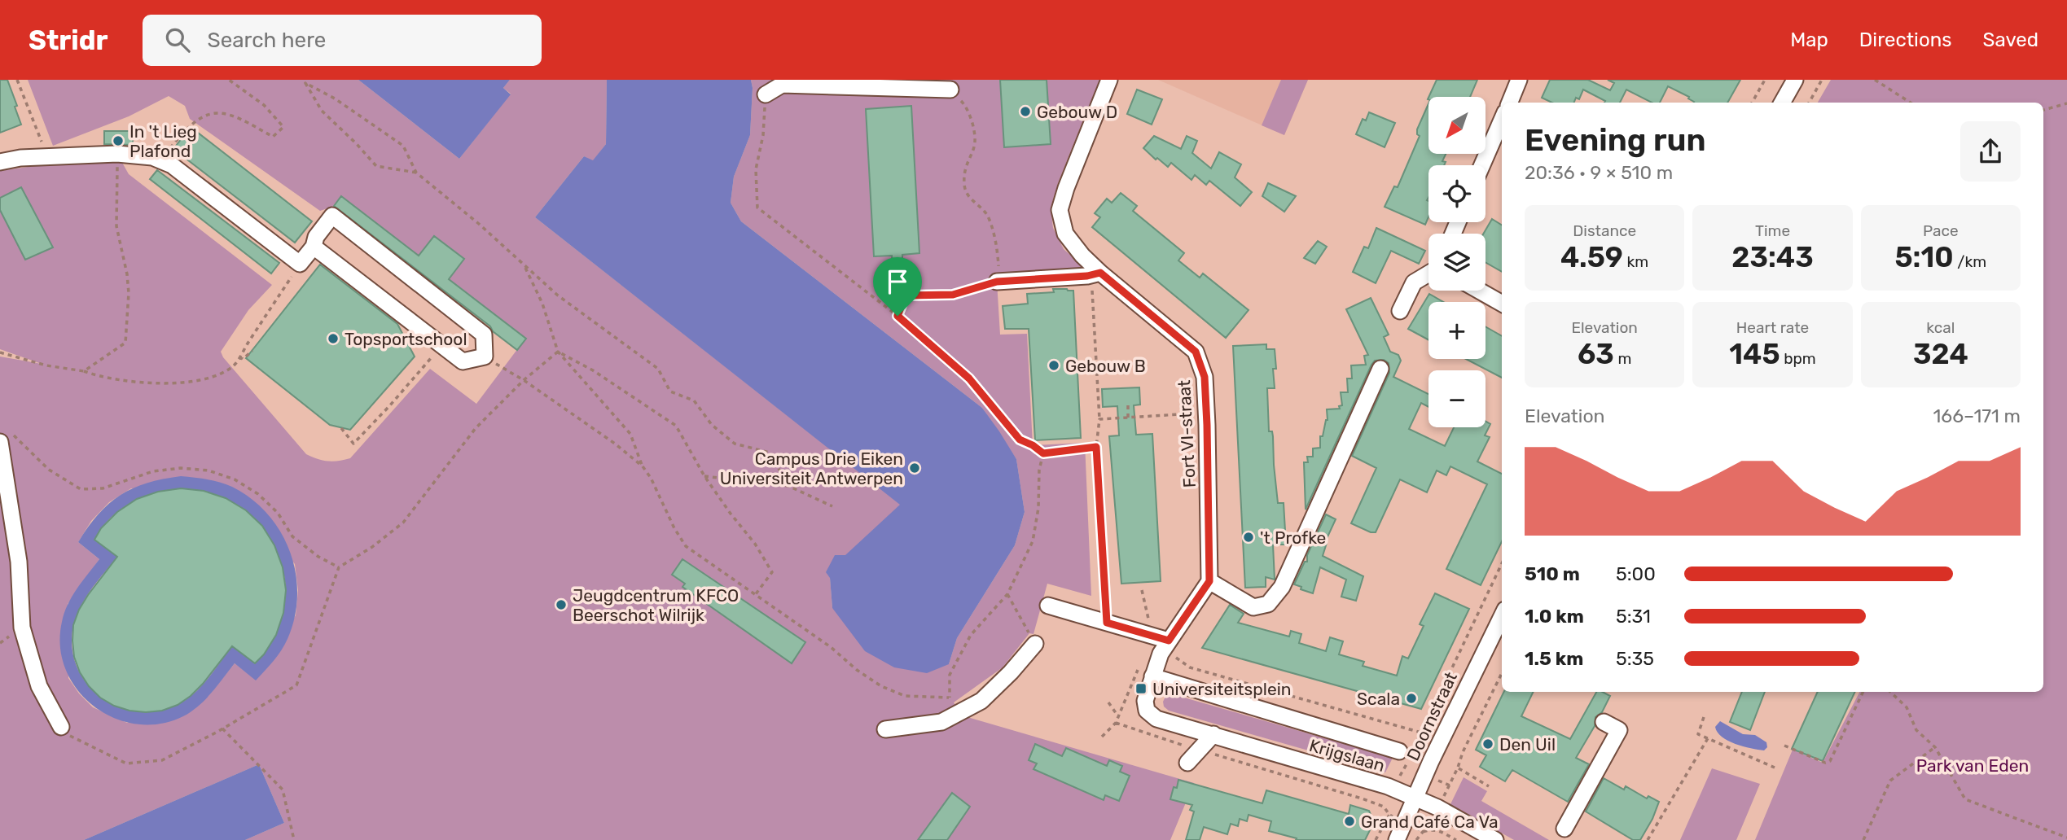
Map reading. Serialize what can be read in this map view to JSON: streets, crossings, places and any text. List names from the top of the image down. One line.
{"streets":{"street":["Fort VI-straat","Doornstraat","Krijgslaan"]},"crossings":[["Doornstraat","Krijgslaan"]],"parks":["Park van Eden"],"places":{"other":["Gebouw D","In 't Lieg Plafond","Topsportschool","Gebouw B","Campus Drie Eiken Universiteit Antwerpen","'t Profke","Jeugdcentrum KFCO Beerschot Wilrijk","Scala","Den Uil","Grand Café Ca Va"],"transit":["Universiteitsplein"]},"north":"bottom left","page":{"header":"Stridr","search":"Search here","nav":["Map","Directions","Saved"],"map_buttons":["+","−"],"heading":["Evening run","20:36 · 9 × 510 m"],"stats":[["Distance","4.59 km"],["Time","23:43"],["Pace","5:10 /km"],["Elevation","63 m"],["Heart rate","145 bpm"],["kcal","324"]],"chart":["Elevation","166–171 m"],"list":[{"name":"510 m","note":"5:00"},{"name":"1.0 km","note":"5:31"},{"name":"1.5 km","note":"5:35"}]}}
